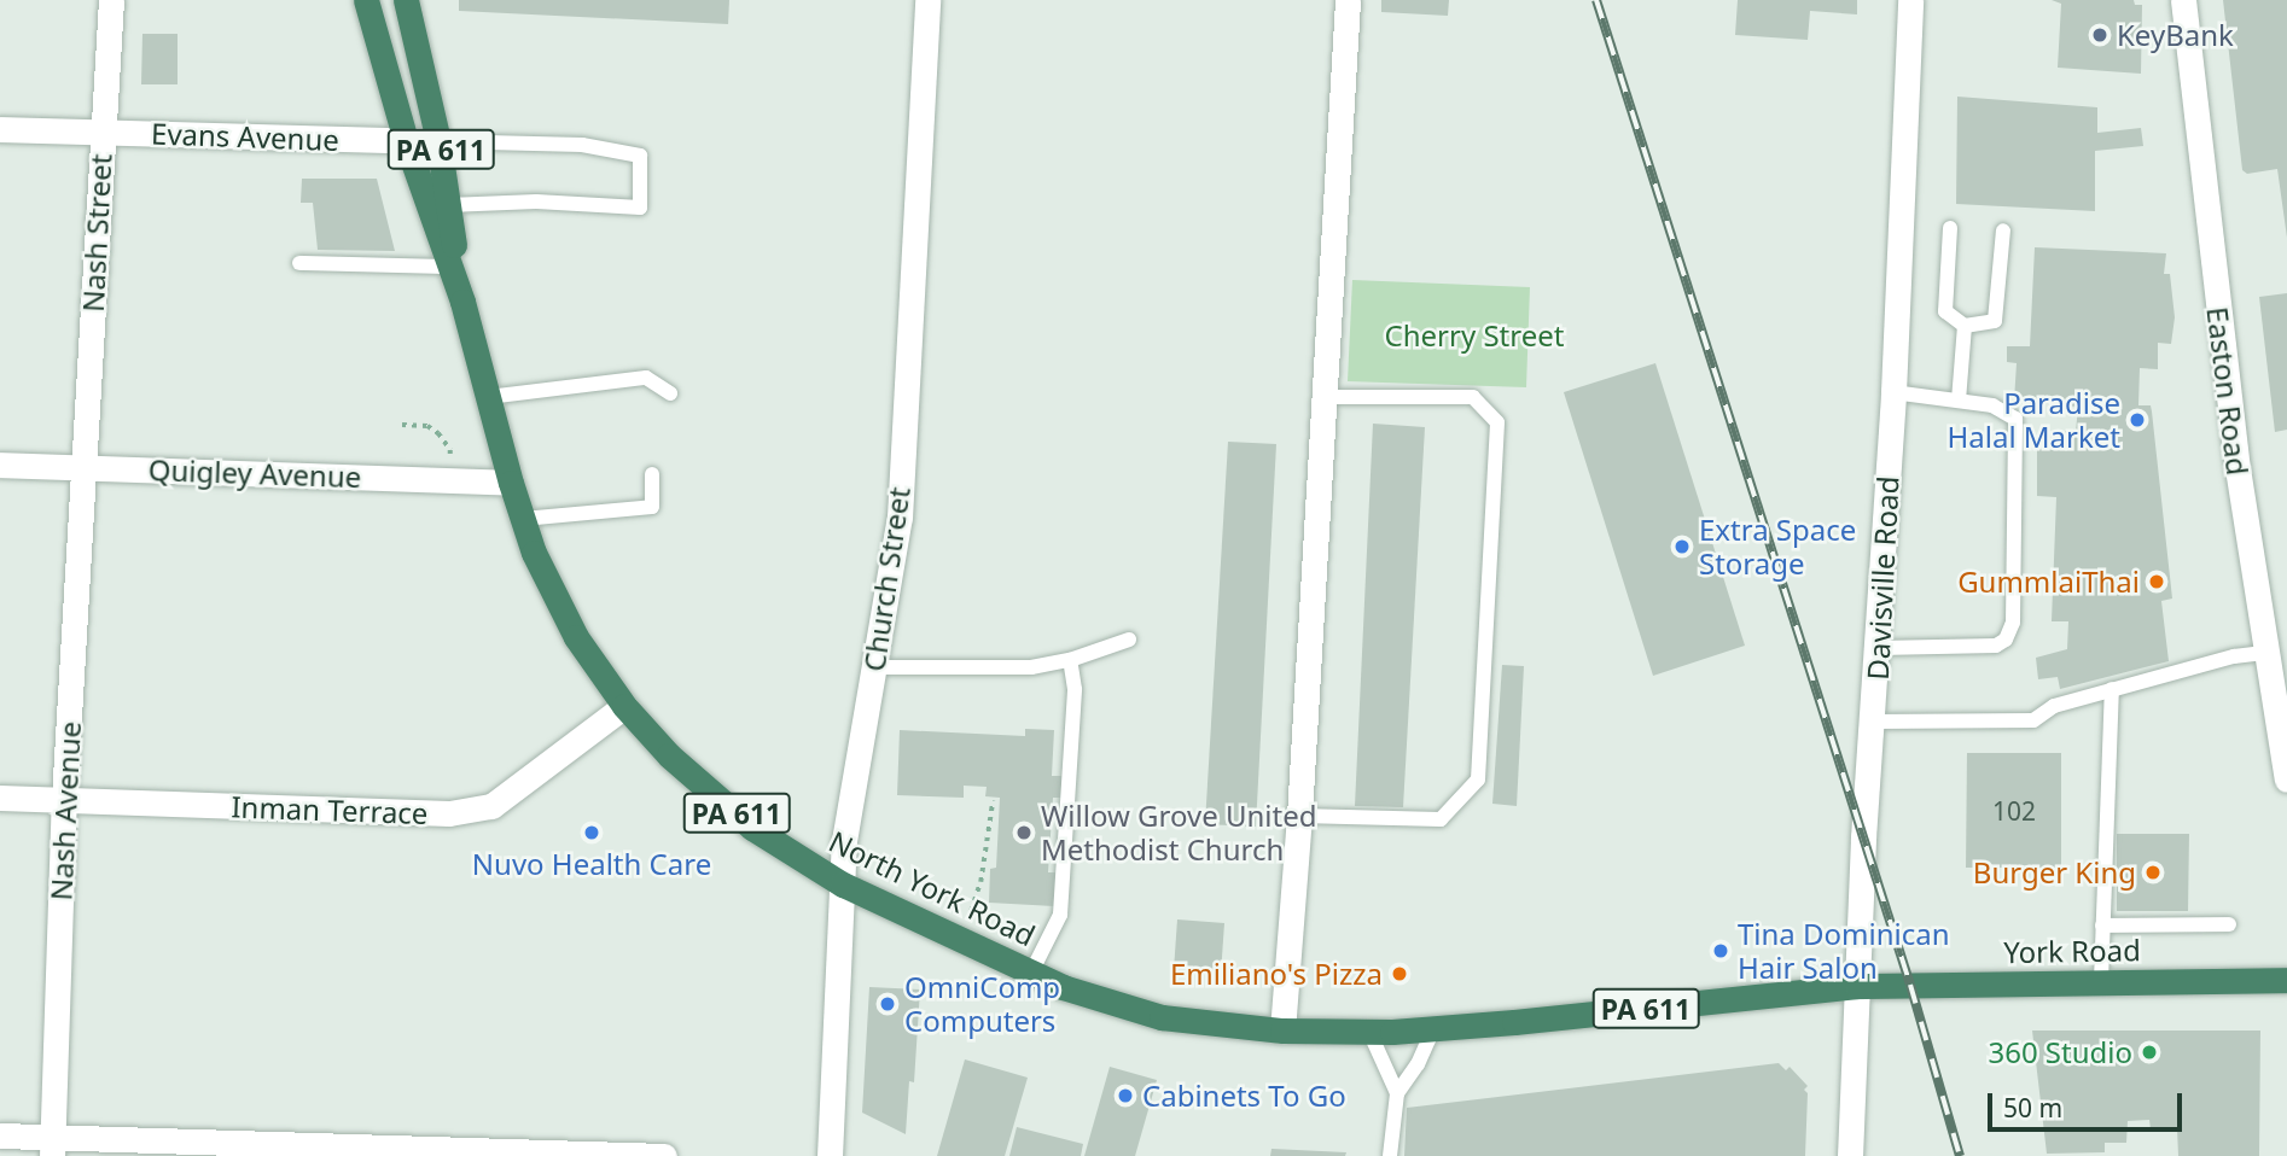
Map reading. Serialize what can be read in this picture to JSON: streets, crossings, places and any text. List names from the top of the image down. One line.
{"streets":{"highway":["PA 611","North York Road","York Road"],"street":["Evans Avenue","Nash Street","Easton Road","Quigley Avenue","Davisville Road","Church Street","Inman Terrace","Nash Avenue"]},"crossings":[["Evans Avenue","PA 611"],["Evans Avenue","Nash Street"],["PA 611","North York Road"],["Nash Street","Quigley Avenue"],["Nash Street","Nash Avenue"],["Quigley Avenue","Nash Avenue"],["Quigley Avenue","North York Road"],["Davisville Road","North York Road"],["Davisville Road","York Road"],["Church Street","North York Road"],["Inman Terrace","Nash Avenue"],["Inman Terrace","North York Road"],["North York Road","York Road"]],"parks":["Cherry Street"],"places":["KeyBank","Paradise Halal Market","Extra Space Storage","GummlaiThai","Nuvo Health Care","Willow Grove United Methodist Church","Burger King","Tina Dominican Hair Salon","Emiliano's Pizza","OmniComp Computers","360 Studio","Cabinets To Go"],"house_numbers":["102"],"scale_bar":"50 m"}
